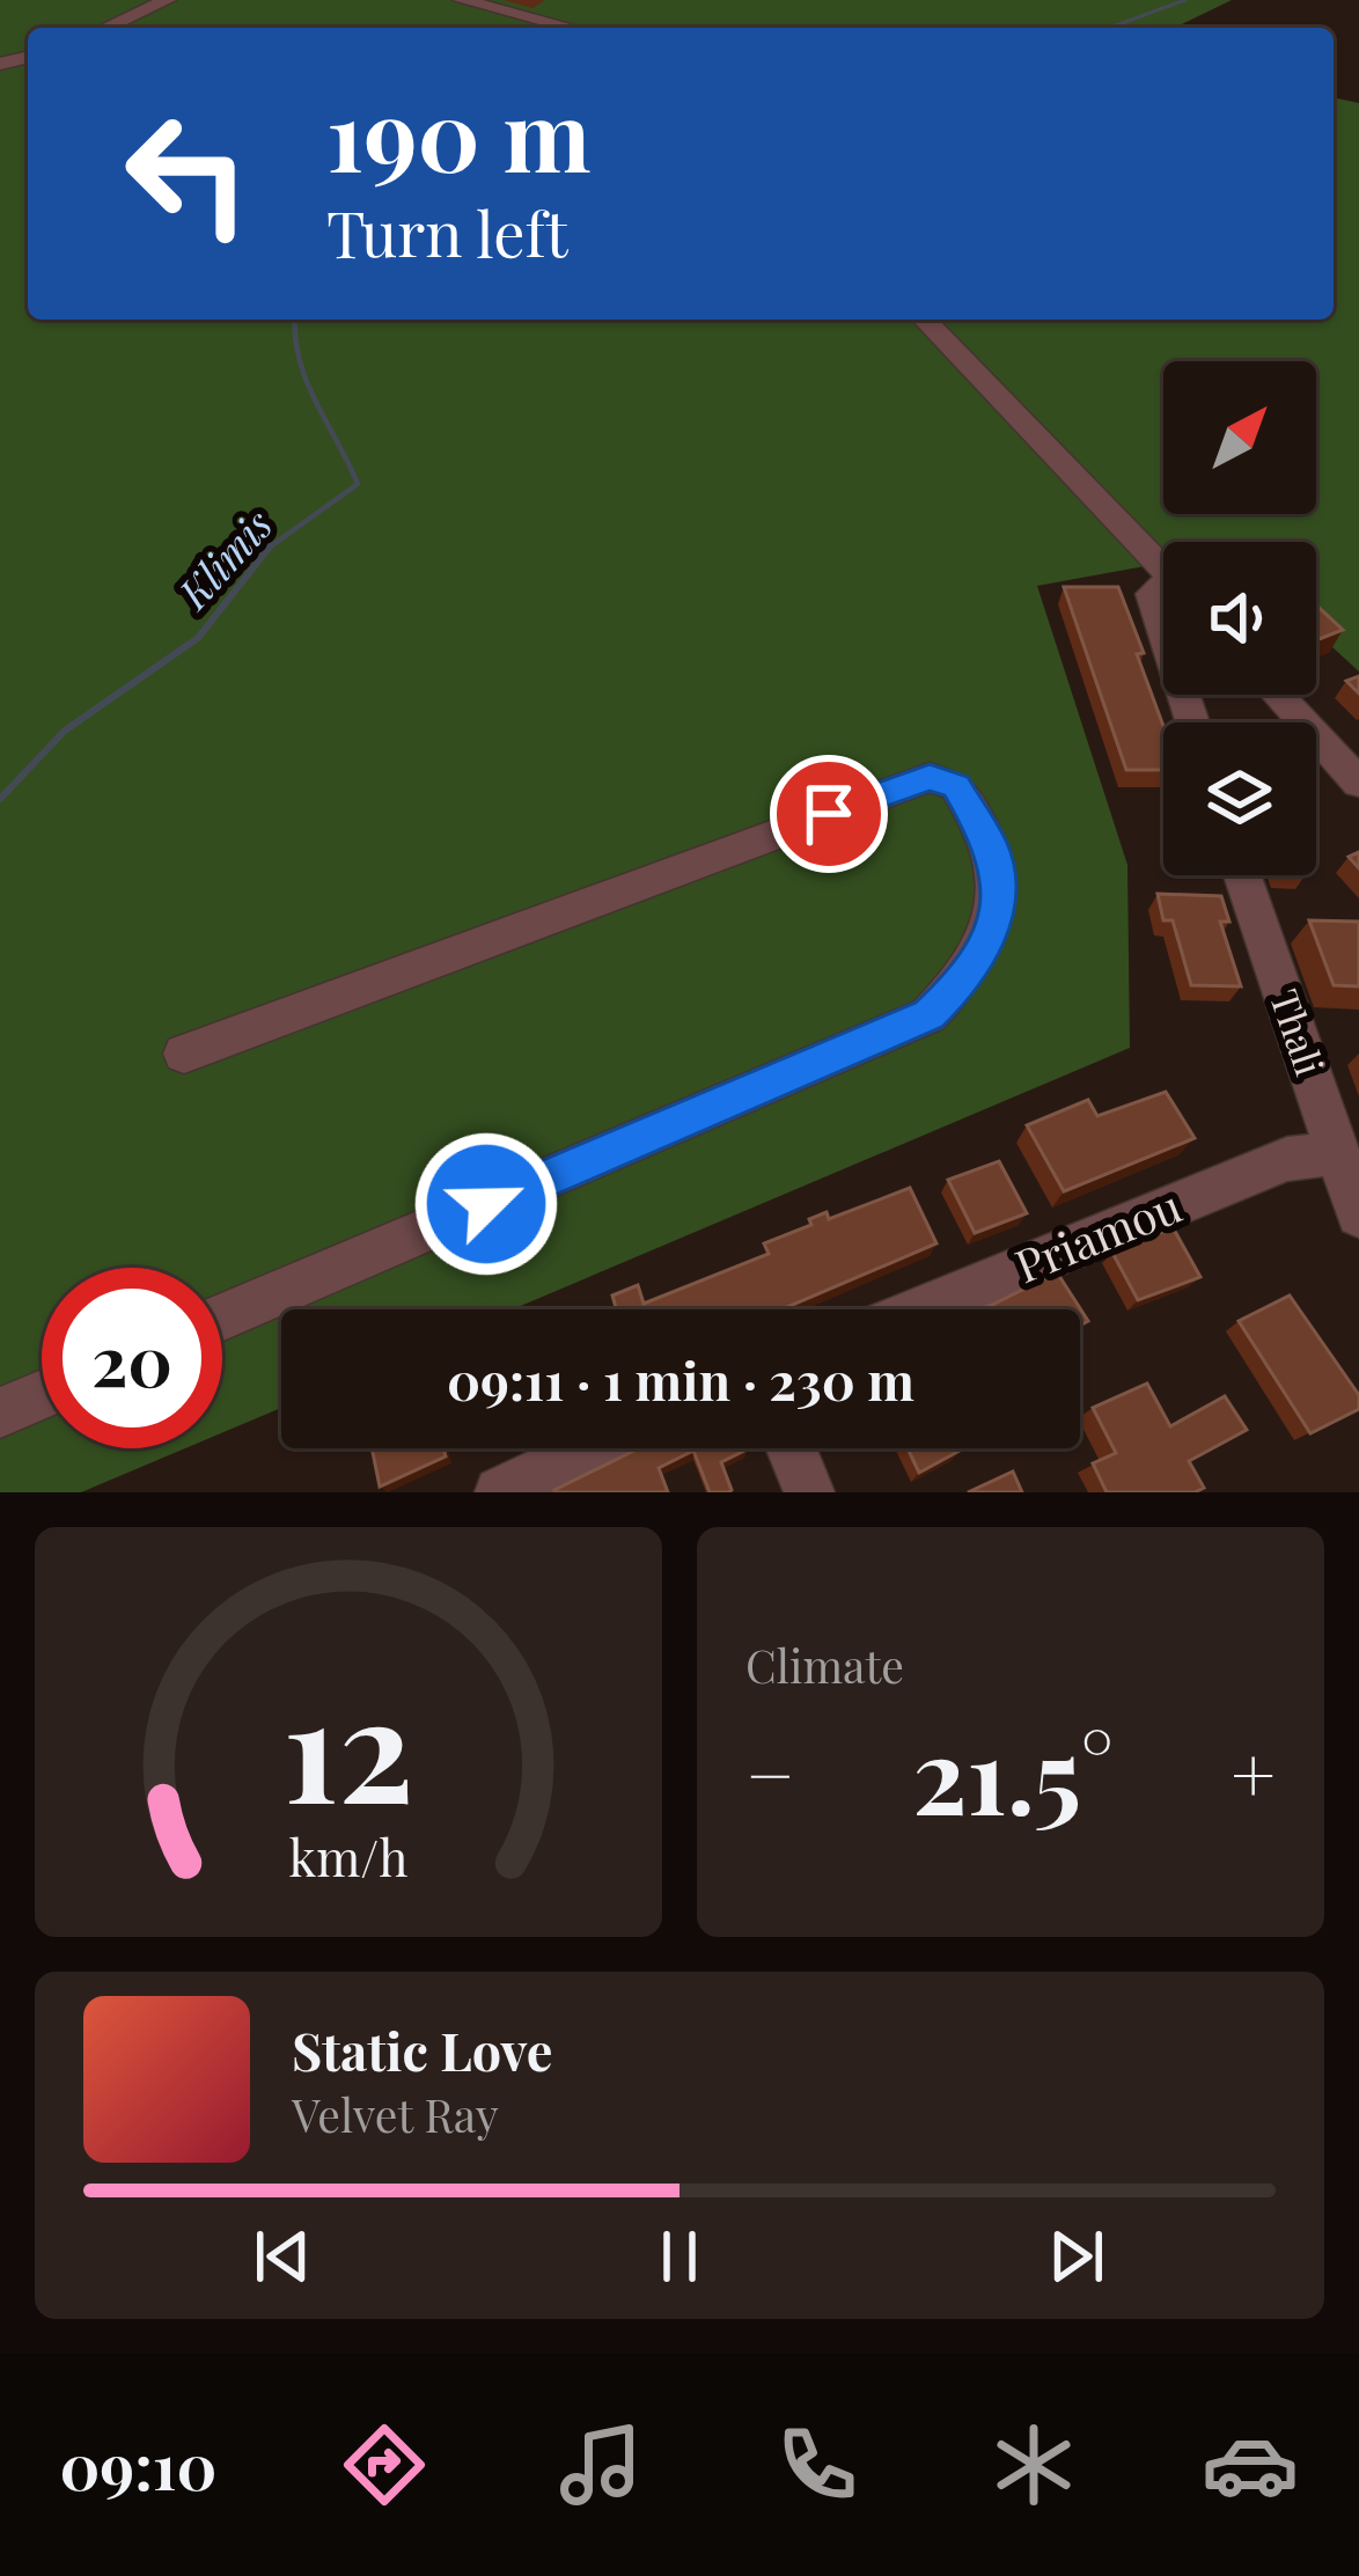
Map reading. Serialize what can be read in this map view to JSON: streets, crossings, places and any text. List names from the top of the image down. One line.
{"streets":{"street":["Thali","Priamou"]},"crossings":[["Thali","Priamou"]],"water":["Klimis"],"north":"top right","page":{"turn":["190 m","Turn left"],"limit":"20","trip":"09:11 · 1 min · 230 m","tile":"Climate","heat":["−","21.5°","+"],"song":["Static Love","Velvet Ray"],"tabs":"09:10","gauge":["12","km/h"]}}
